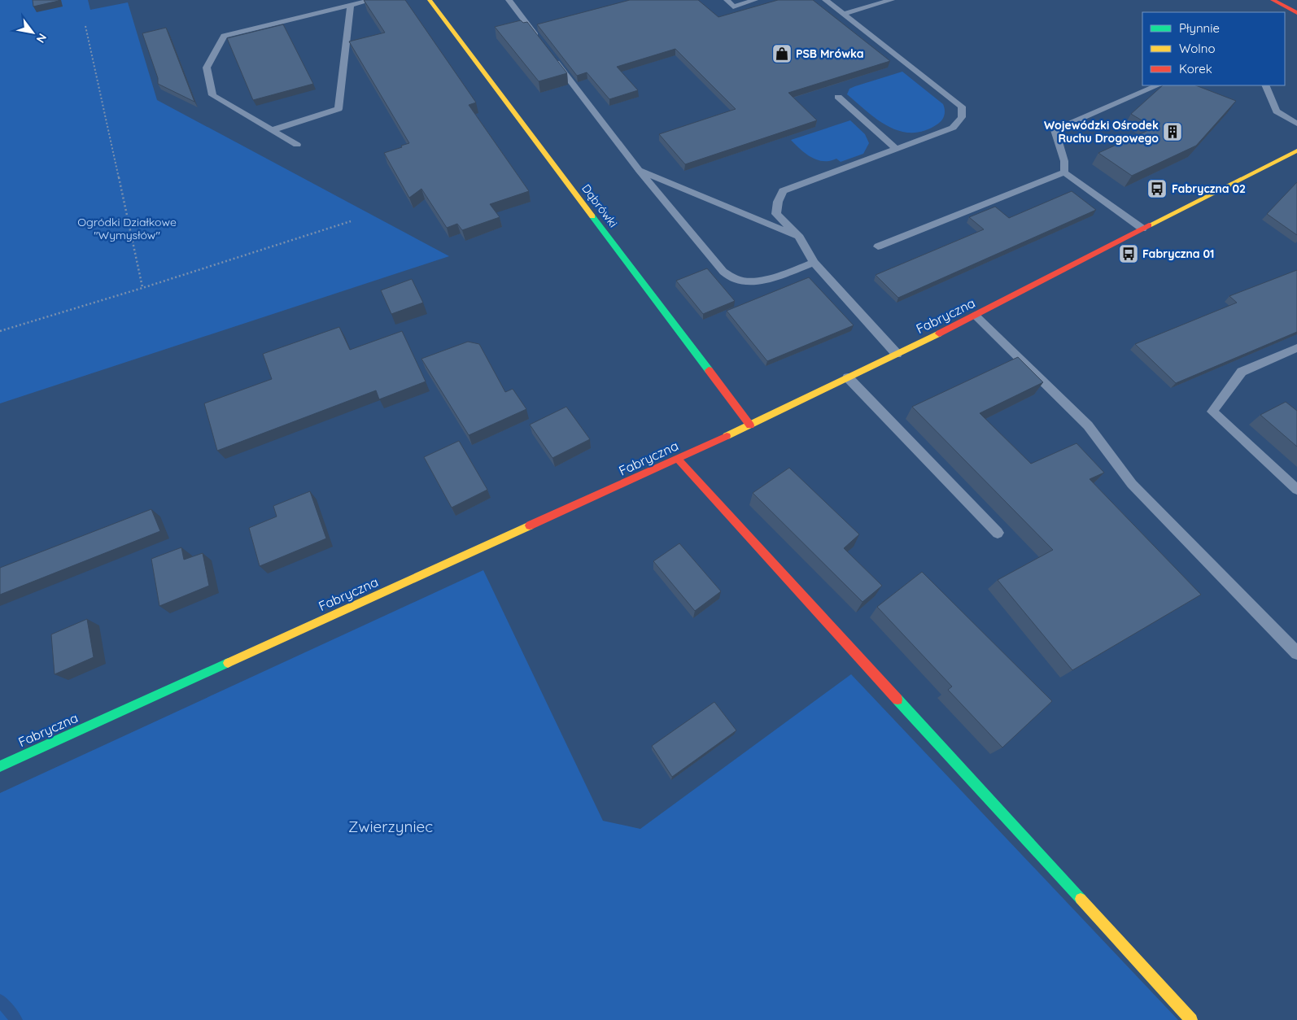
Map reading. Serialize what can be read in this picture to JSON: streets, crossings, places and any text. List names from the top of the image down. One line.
{"streets":{"street":["Dąbrówki","Fabryczna"]},"crossings":[["Dąbrówki","Fabryczna"]],"parks":["Ogródki Działkowe \"Wymysłów\"","Zwierzyniec"],"places":{"shop":["PSB Mrówka"],"building":["Wojewódzki Ośrodek Ruchu Drogowego"],"bus stop":["Fabryczna 02","Fabryczna 01"]},"legend":["Płynnie","Wolno","Korek"],"north":"bottom right"}
